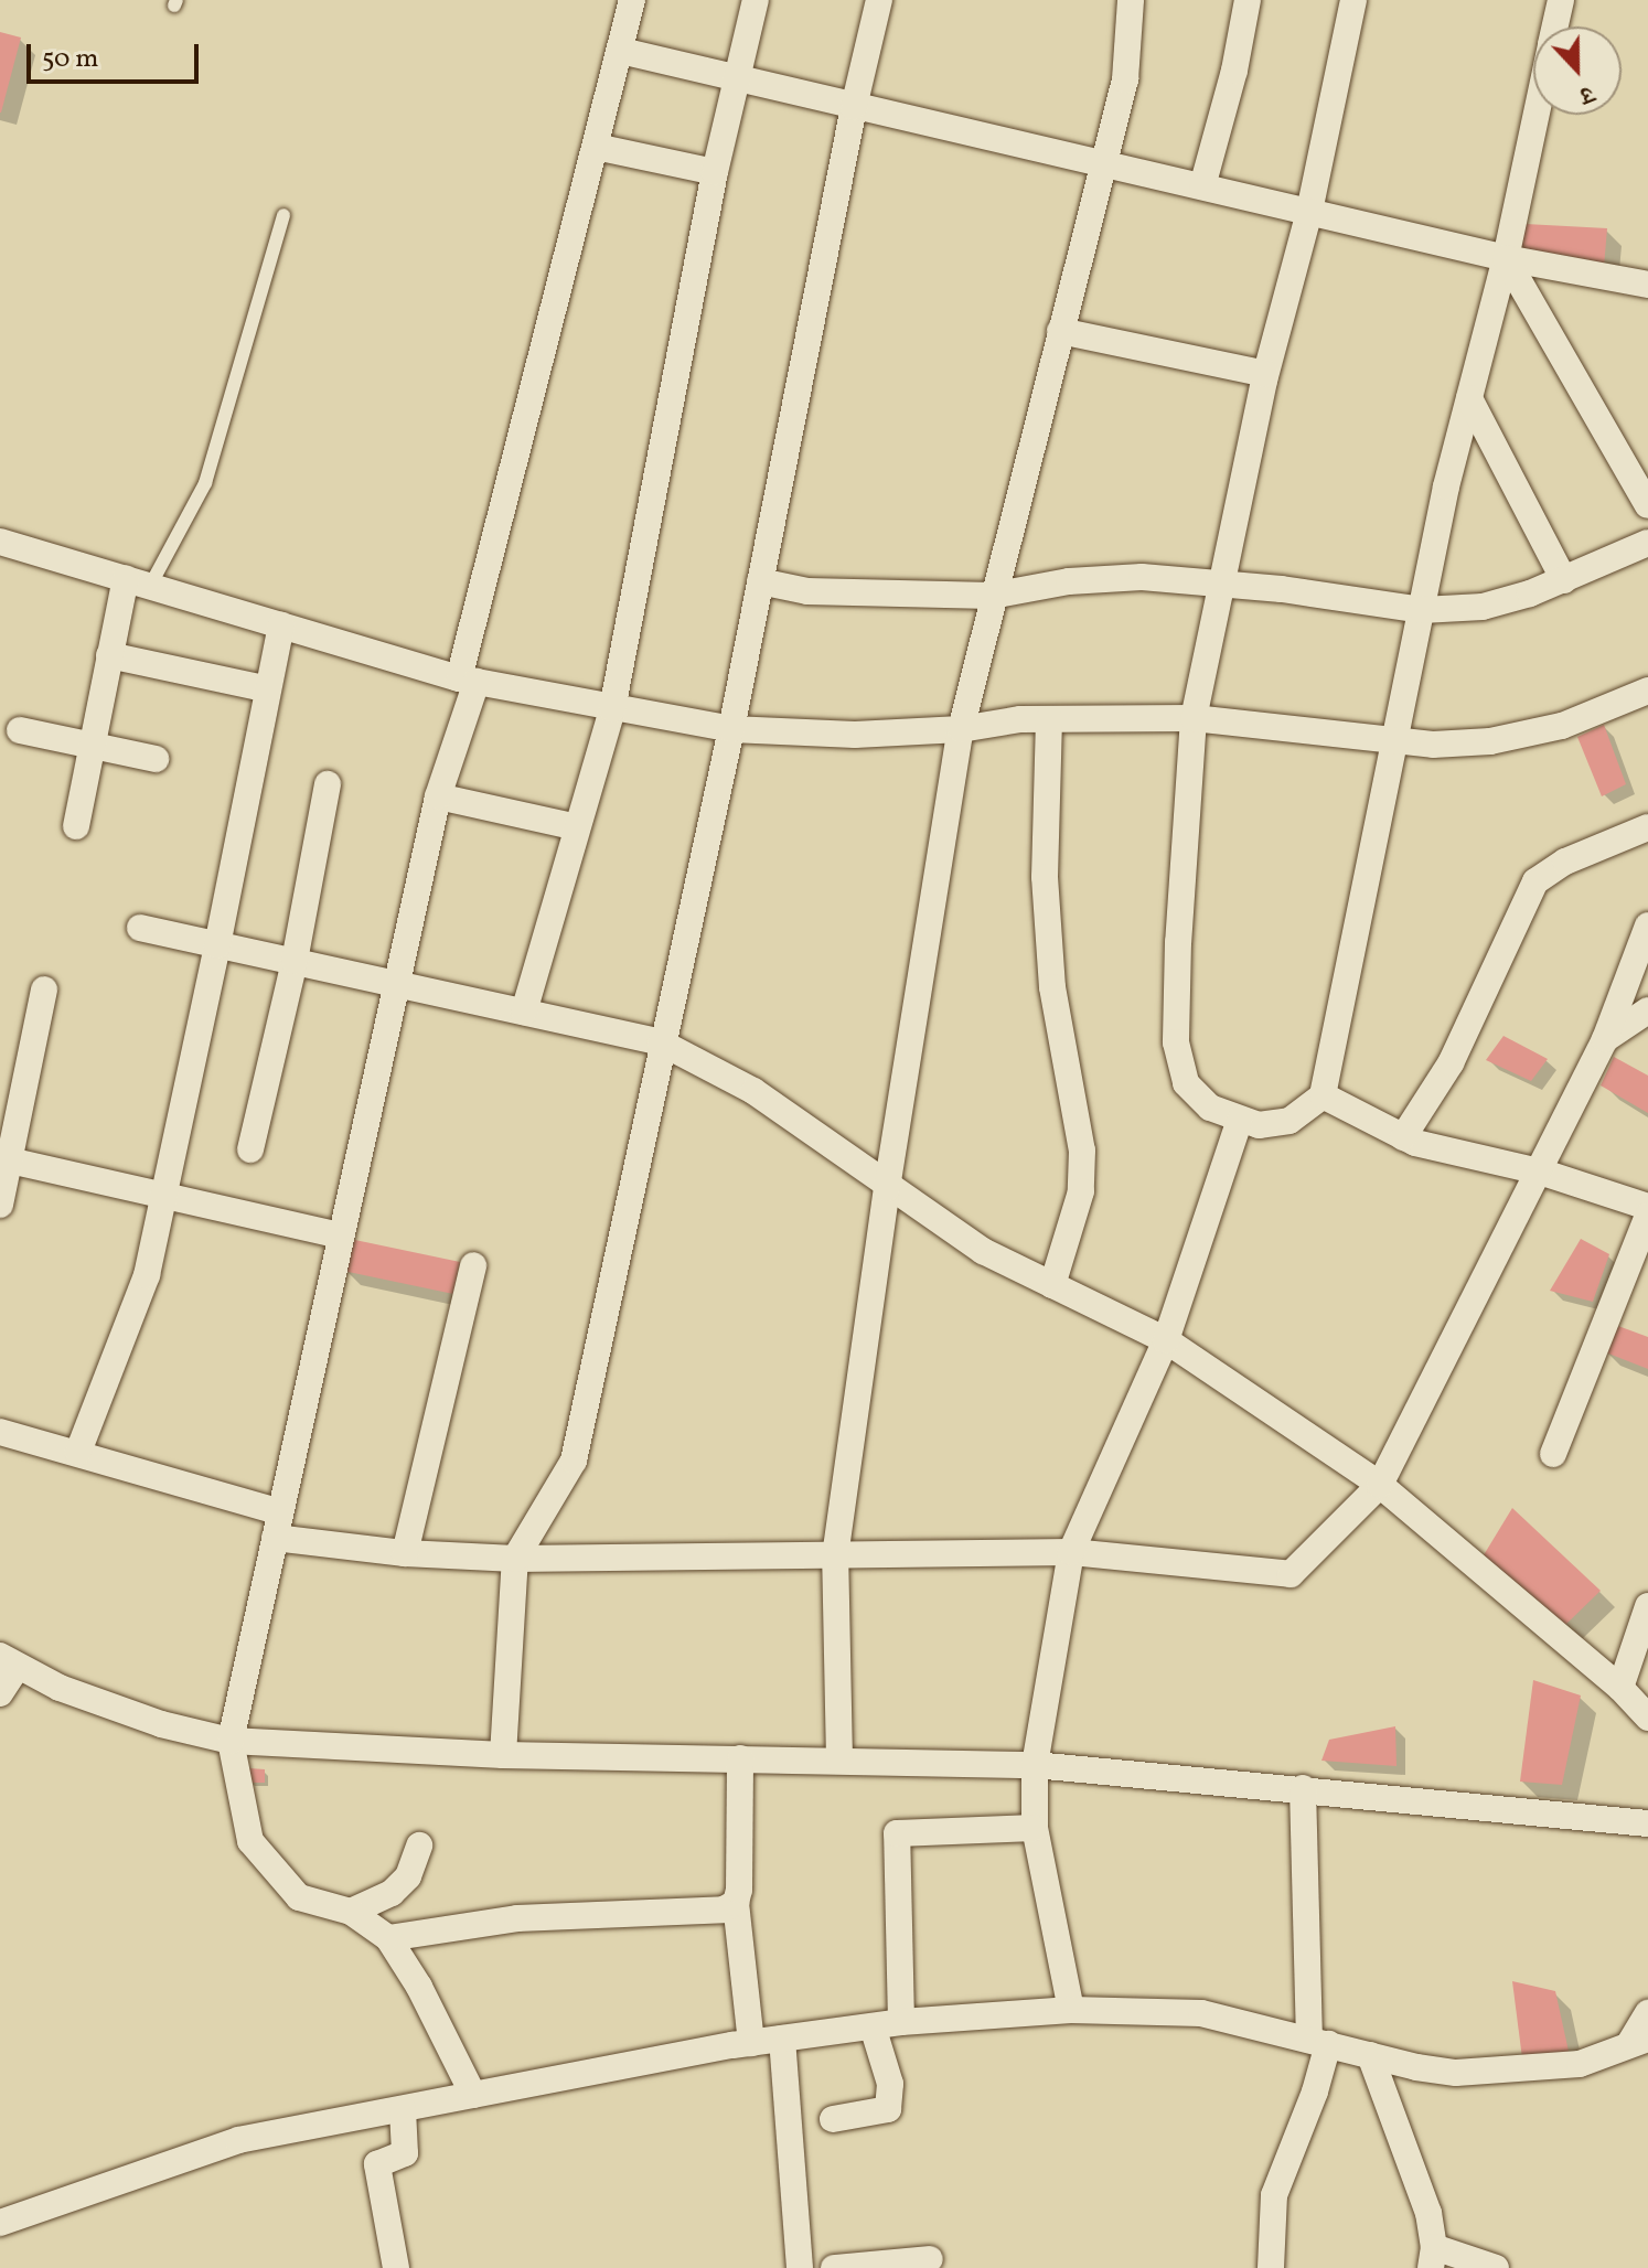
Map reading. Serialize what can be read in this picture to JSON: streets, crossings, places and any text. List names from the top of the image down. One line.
{"scale_bar":"50 m","north":"bottom"}
